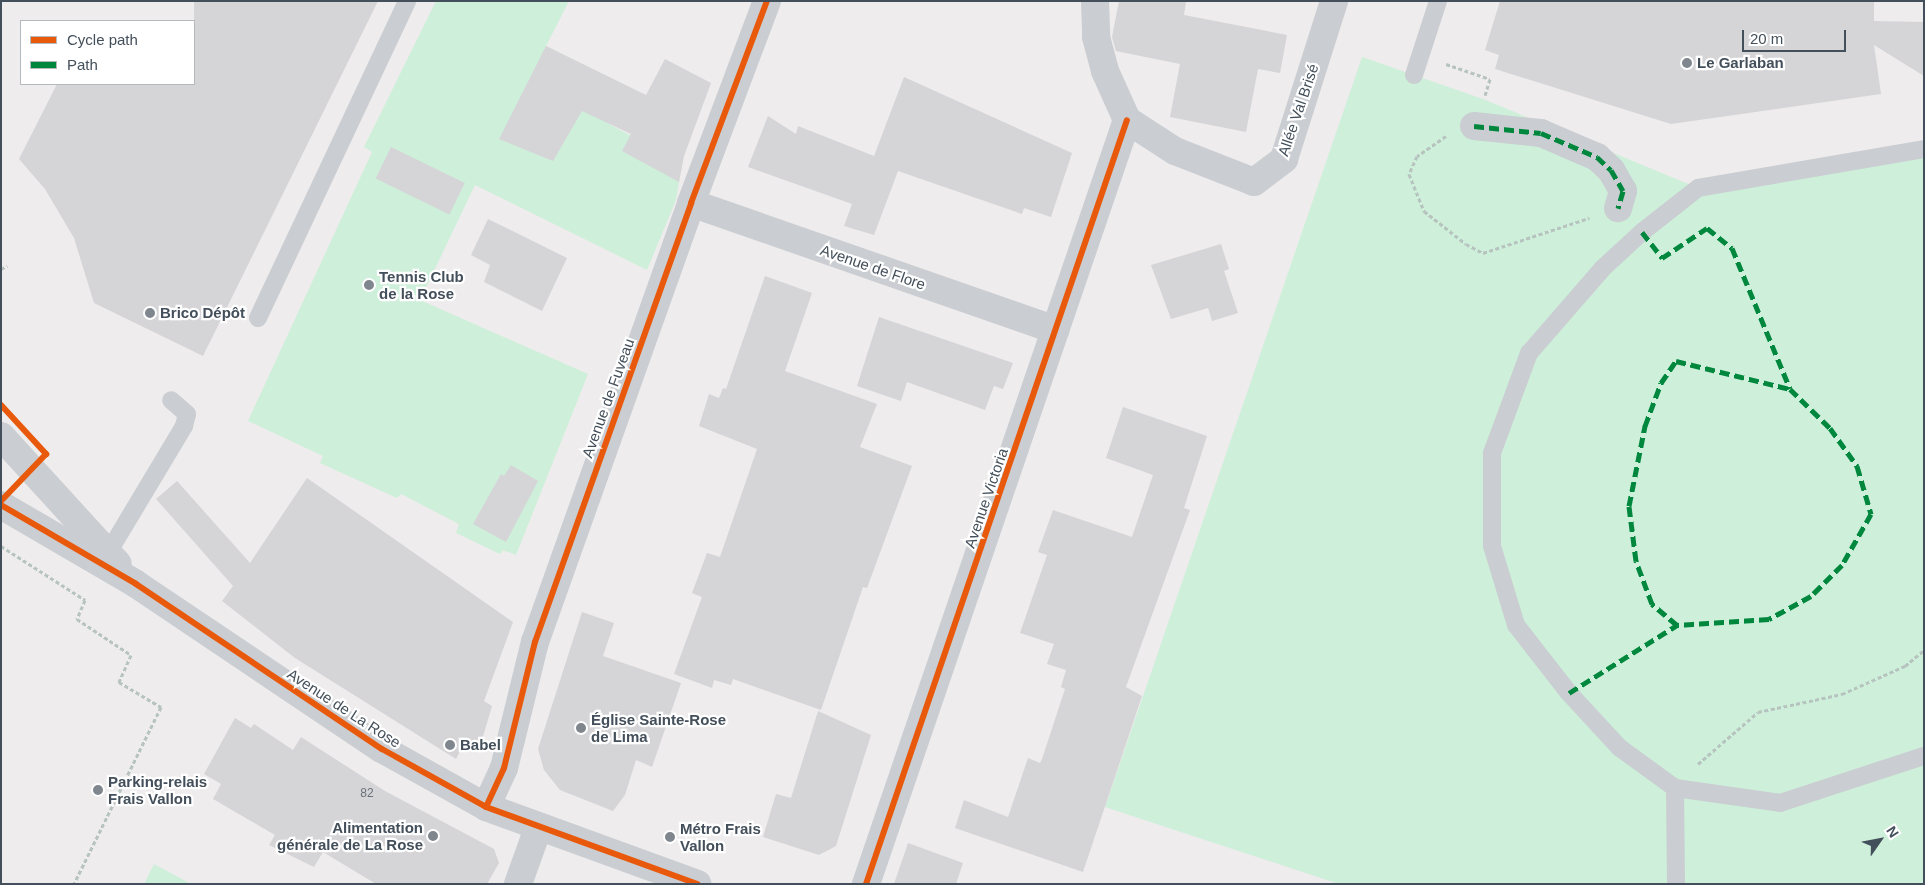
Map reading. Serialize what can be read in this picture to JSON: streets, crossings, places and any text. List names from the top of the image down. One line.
{"streets":{"street":["Allée Val Brisé","Avenue de Flore","Avenue de Fuveau","Avenue Victoria","Avenue de La Rose"]},"crossings":[["Allée Val Brisé","Avenue Victoria"],["Avenue de Flore","Avenue de Fuveau"],["Avenue de Flore","Avenue Victoria"],["Avenue de Fuveau","Avenue de La Rose"]],"places":["Le Garlaban","Tennis Club de la Rose","Brico Dépôt","Église Sainte-Rose de Lima","Babel","Parking-relais Frais Vallon","Alimentation générale de La Rose","Métro Frais Vallon"],"house_numbers":["82"],"legend":["Cycle path","Path"],"scale_bar":"20 m","north":"top right"}
